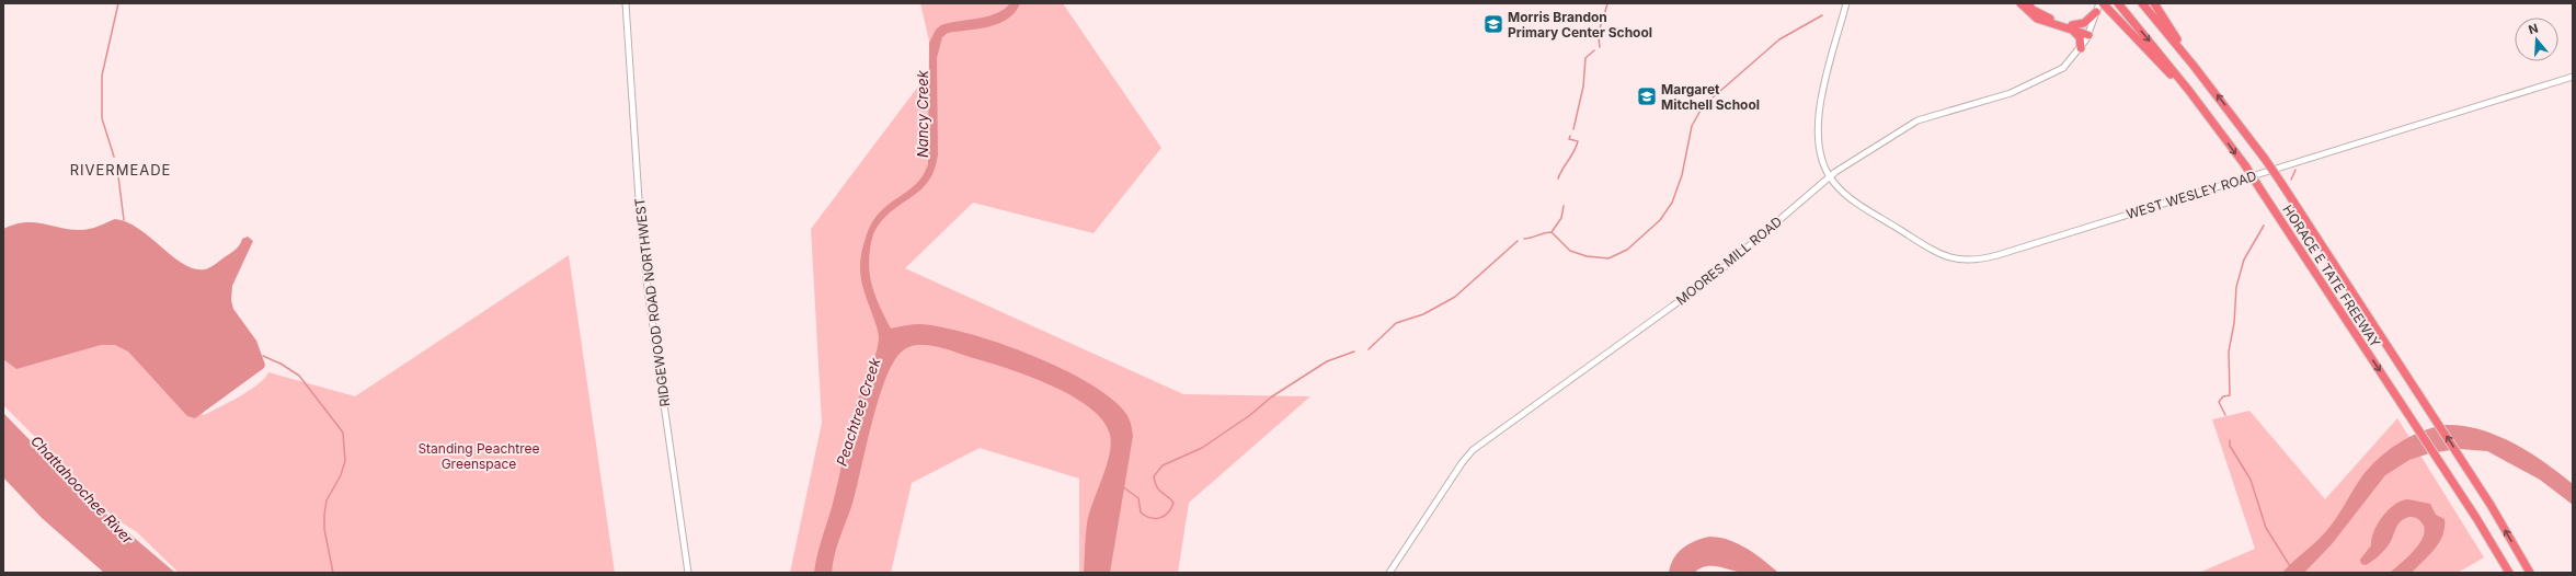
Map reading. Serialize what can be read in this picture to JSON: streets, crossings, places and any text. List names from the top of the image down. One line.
{"streets":{"highway":["HORACE E TATE FREEWAY"],"street":["WEST WESLEY ROAD","MOORES MILL ROAD","RIDGEWOOD ROAD NORTHWEST"]},"crossings":[["WEST WESLEY ROAD","MOORES MILL ROAD"]],"districts":["RIVERMEADE"],"water":["Nancy Creek","Peachtree Creek","Chattahoochee River"],"parks":["Standing Peachtree Greenspace"],"places":{"school or university":["Morris Brandon Primary Center School","Margaret Mitchell School"]},"north":"top"}
